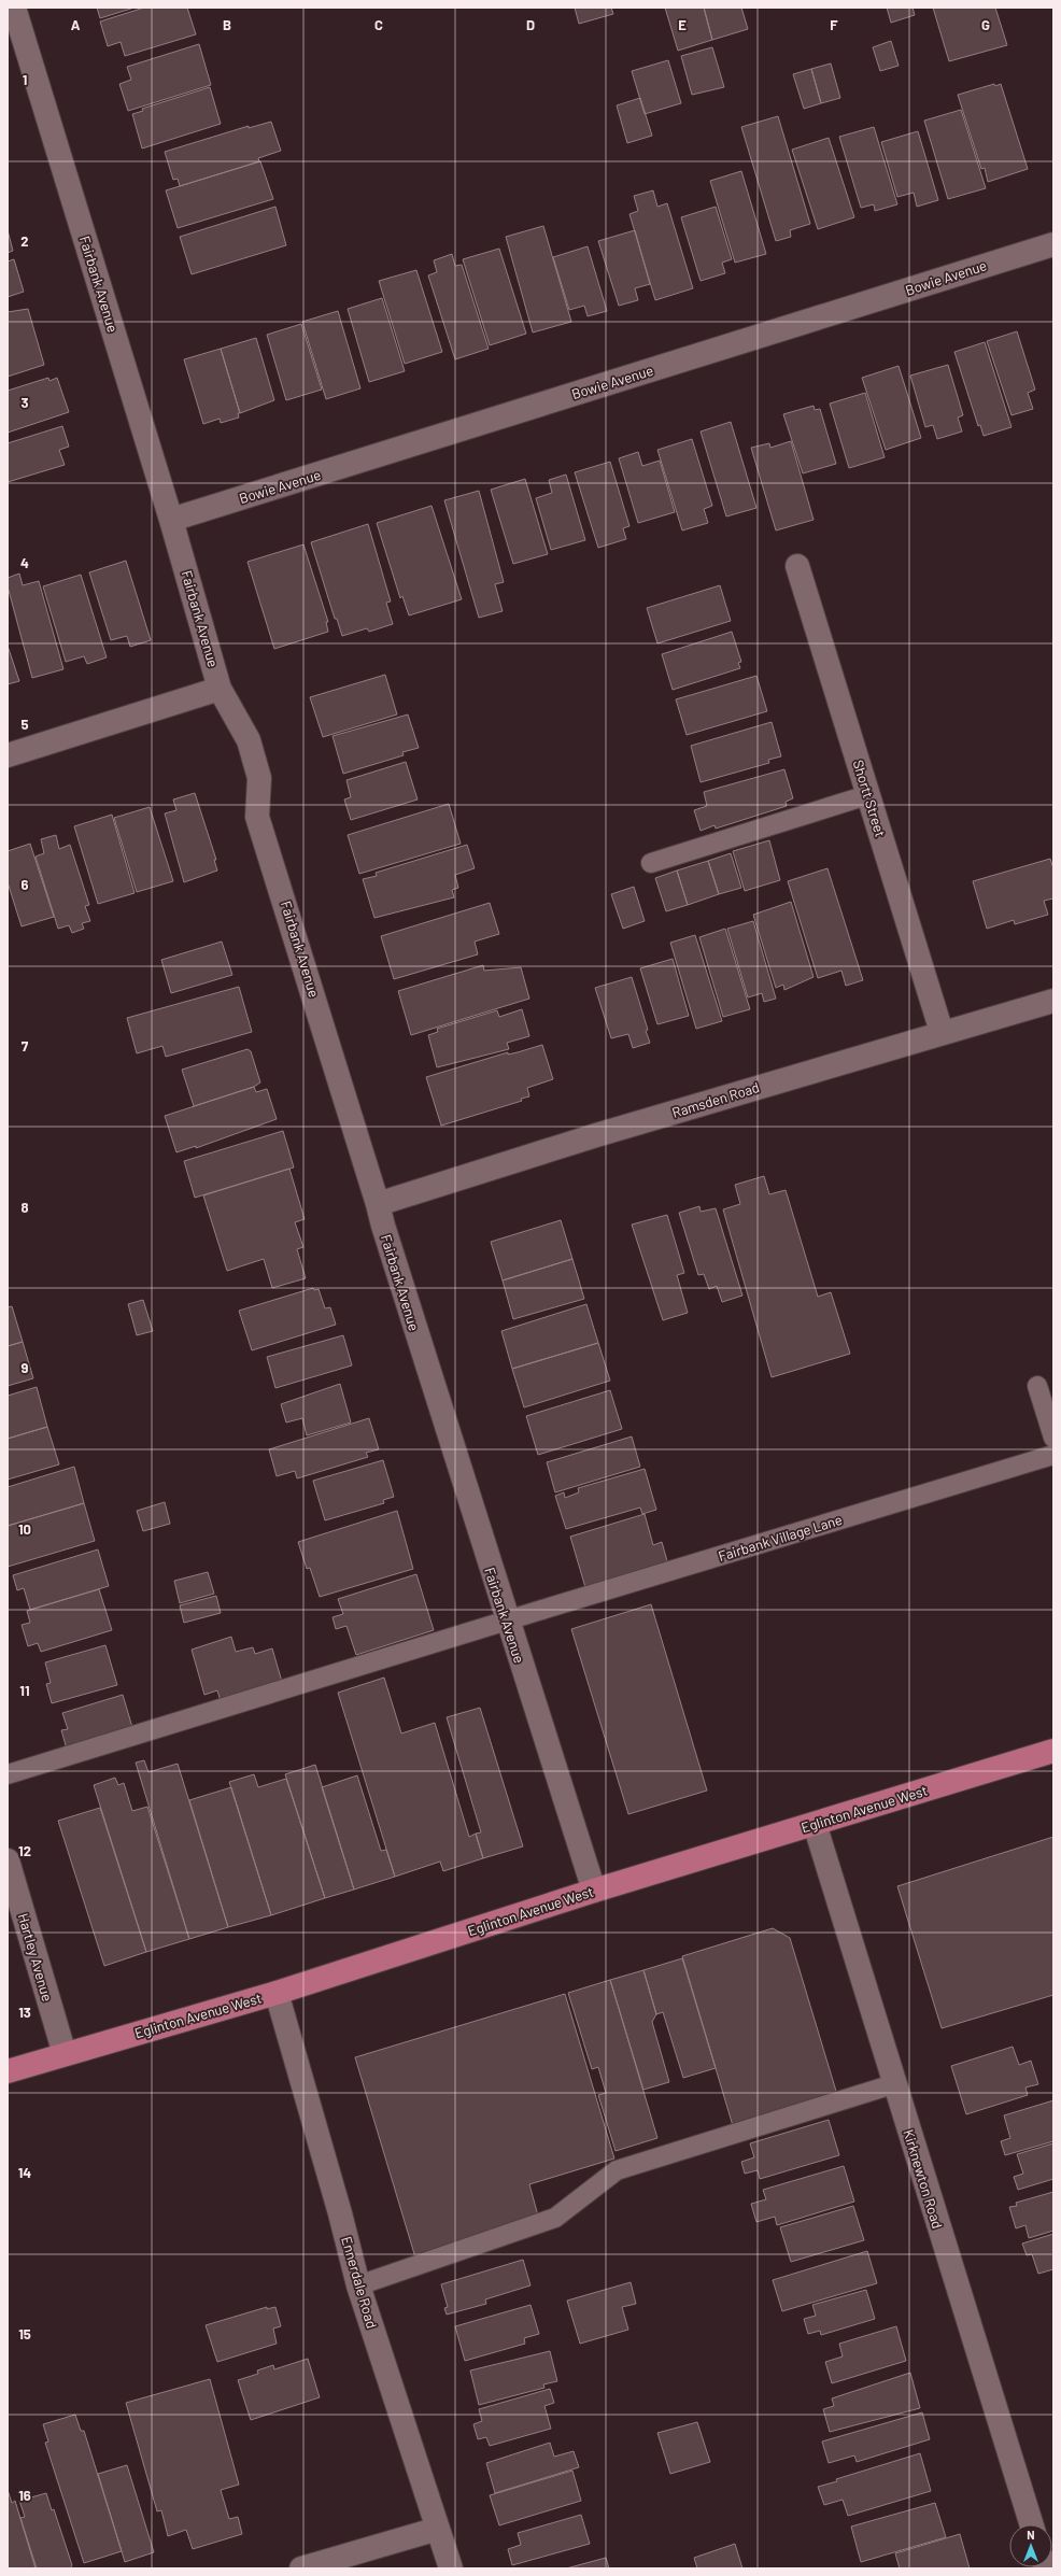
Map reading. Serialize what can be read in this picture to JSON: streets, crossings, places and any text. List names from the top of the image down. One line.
{"streets":{"main road":["Eglinton Avenue West"],"street":["Bowie Avenue","Fairbank Avenue","Shortt Street","Ramsden Road","Hartley Avenue","Kirknewton Road","Ennerdale Road"],"lane":["Fairbank Village Lane"]},"crossings":[["Bowie Avenue","Fairbank Avenue"],["Fairbank Avenue","Ramsden Road"],["Fairbank Avenue","Fairbank Village Lane"],["Fairbank Avenue","Eglinton Avenue West"],["Shortt Street","Ramsden Road"],["Eglinton Avenue West","Hartley Avenue"],["Eglinton Avenue West","Kirknewton Road"],["Eglinton Avenue West","Ennerdale Road"]],"north":"top","grid":{"columns":["A","B","C","D","E","F","G"],"rows":["1","2","3","4","5","6","7","8","9","10","11","12","13","14","15","16"]}}
